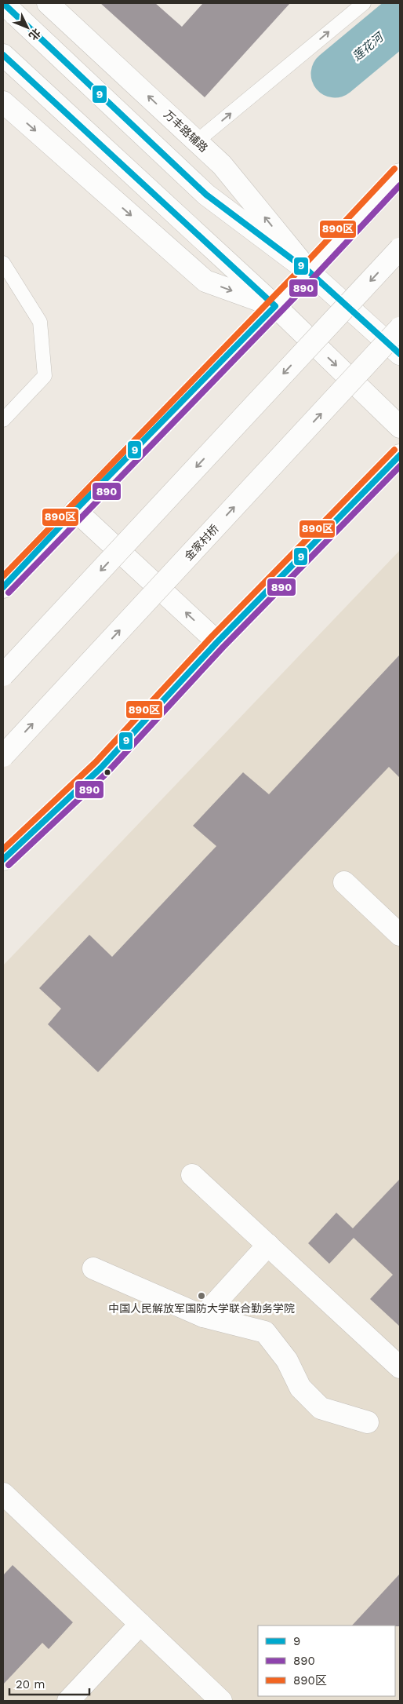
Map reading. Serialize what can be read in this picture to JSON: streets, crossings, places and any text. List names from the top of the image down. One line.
{"streets":{"main road":["万丰路辅路","金家村桥"]},"water":["莲花河"],"places":["中国人民解放军国防大学联合勤务学院"],"lines":["transit line 9","transit line 890区","transit line 890"],"legend":["9","890","890区"],"scale_bar":"20 m","north":"bottom right"}
